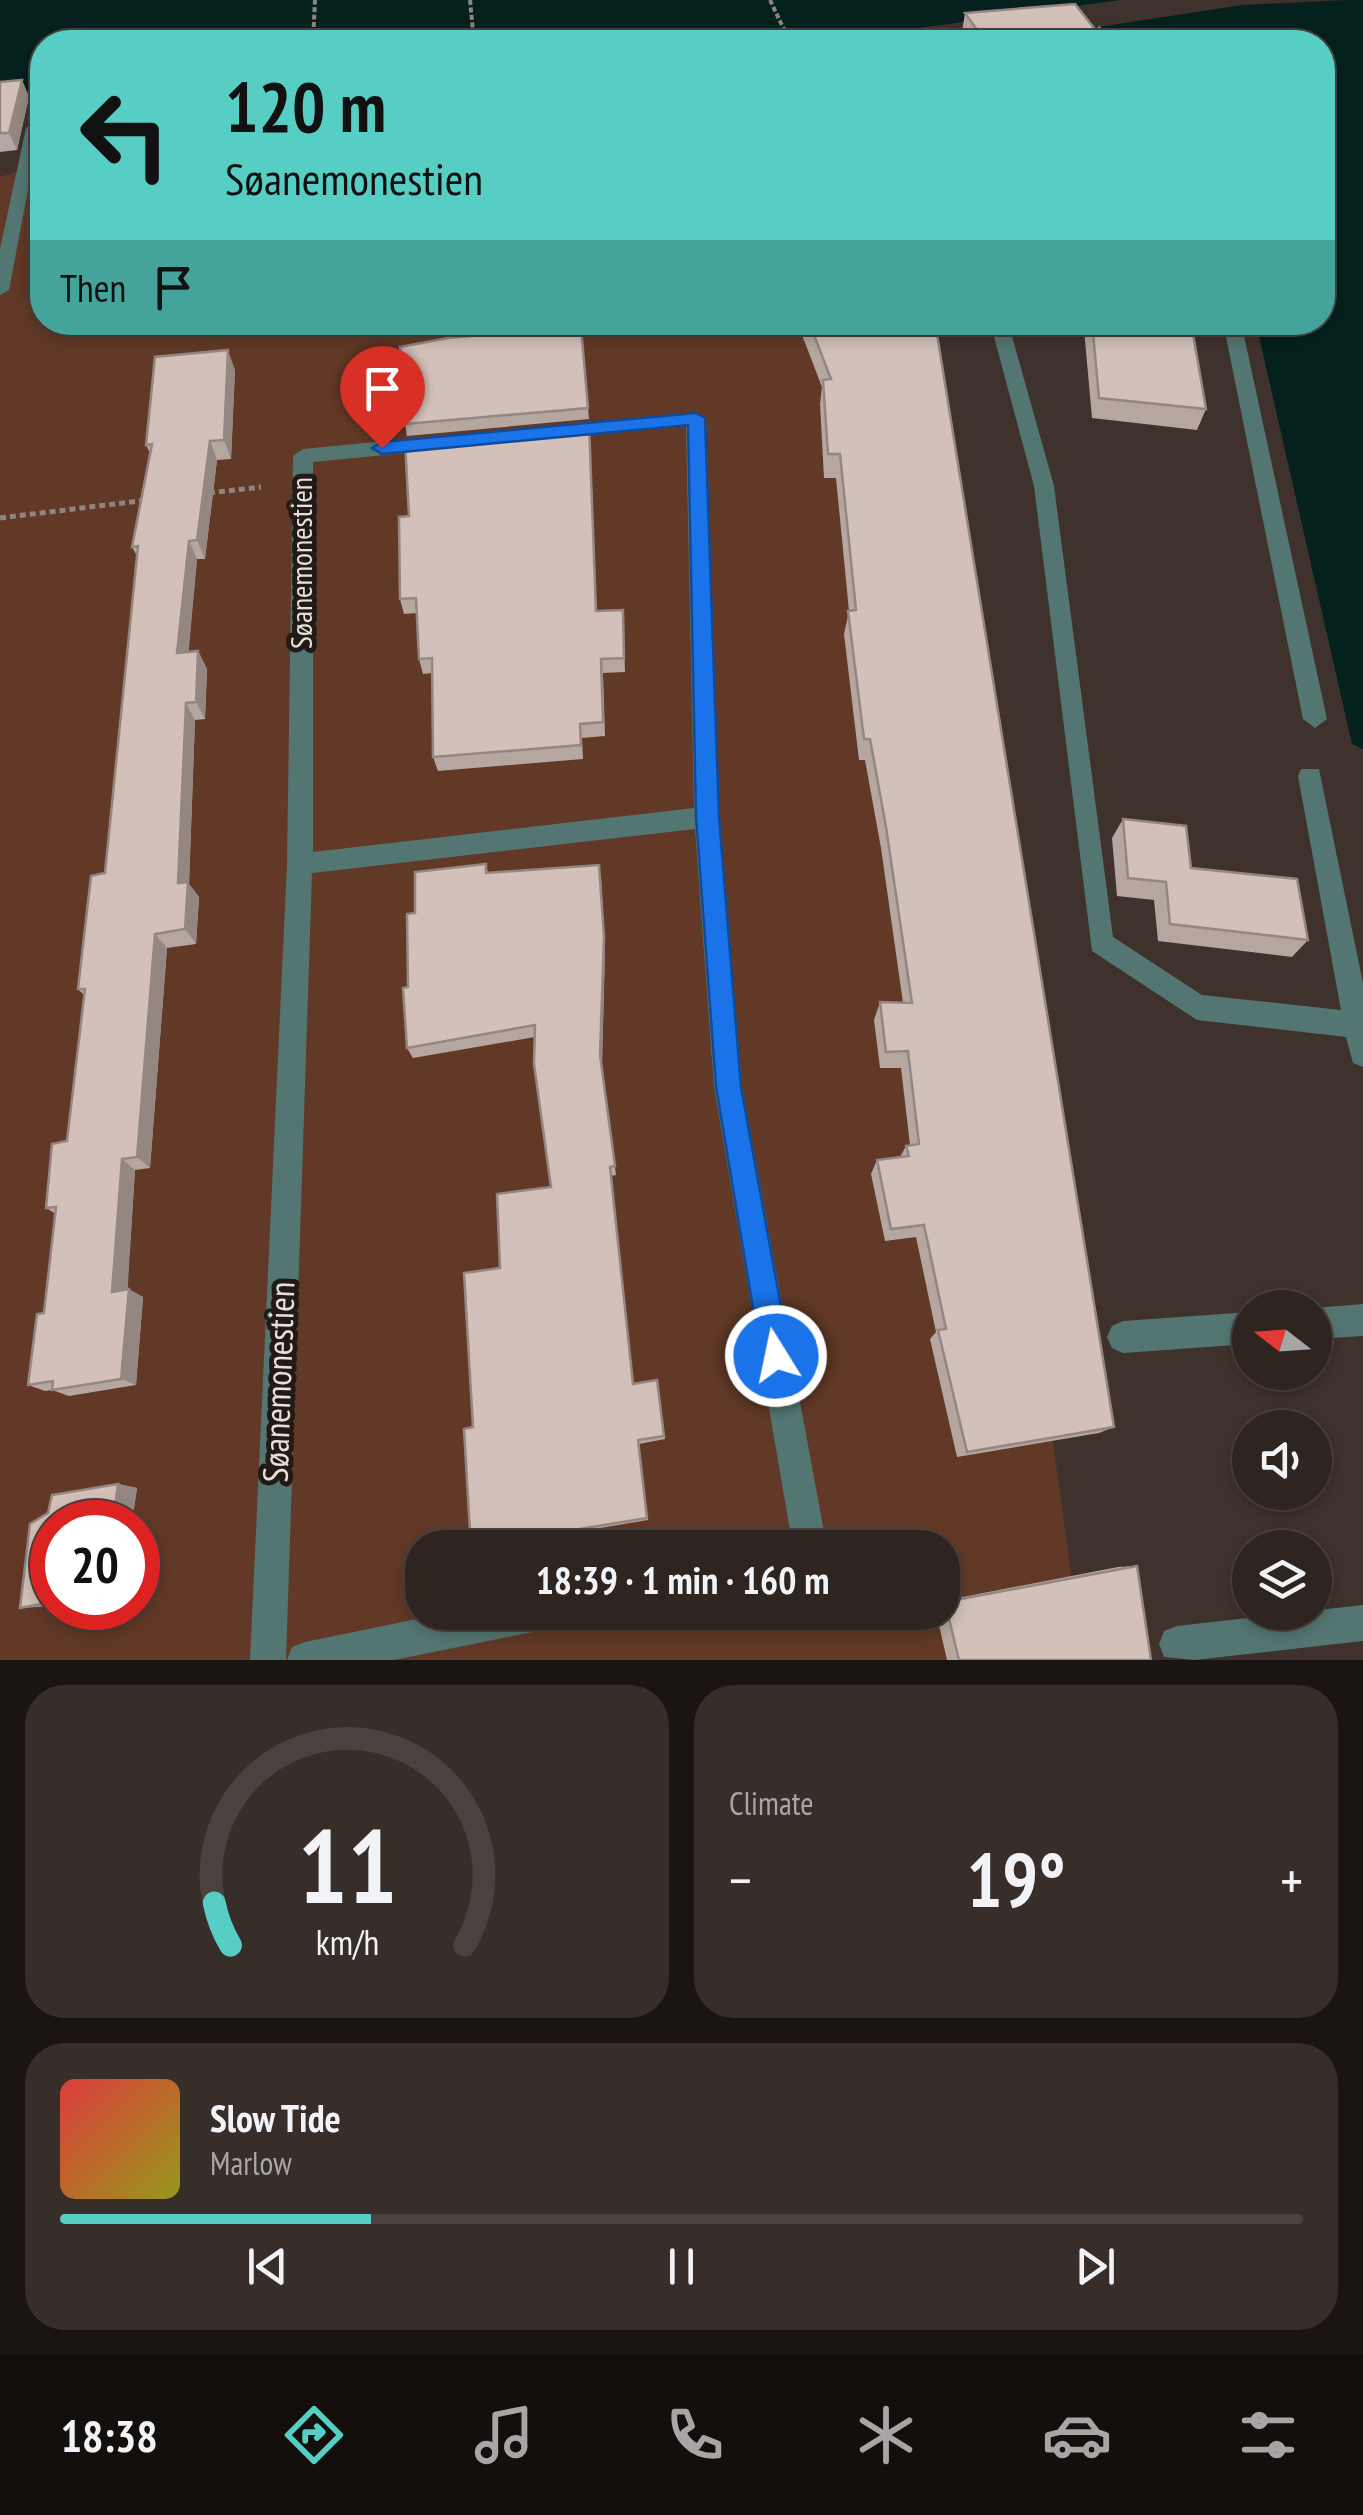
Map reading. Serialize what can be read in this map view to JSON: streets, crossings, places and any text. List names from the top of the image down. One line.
{"streets":{"street":["Søanemonestien"]},"north":"left","page":{"turn":["120 m","Søanemonestien"],"then":"Then","limit":"20","trip":"18:39 · 1 min · 160 m","tile":"Climate","heat":["−","19°","+"],"song":["Slow Tide","Marlow"],"tabs":"18:38","gauge":["11","km/h"]}}
